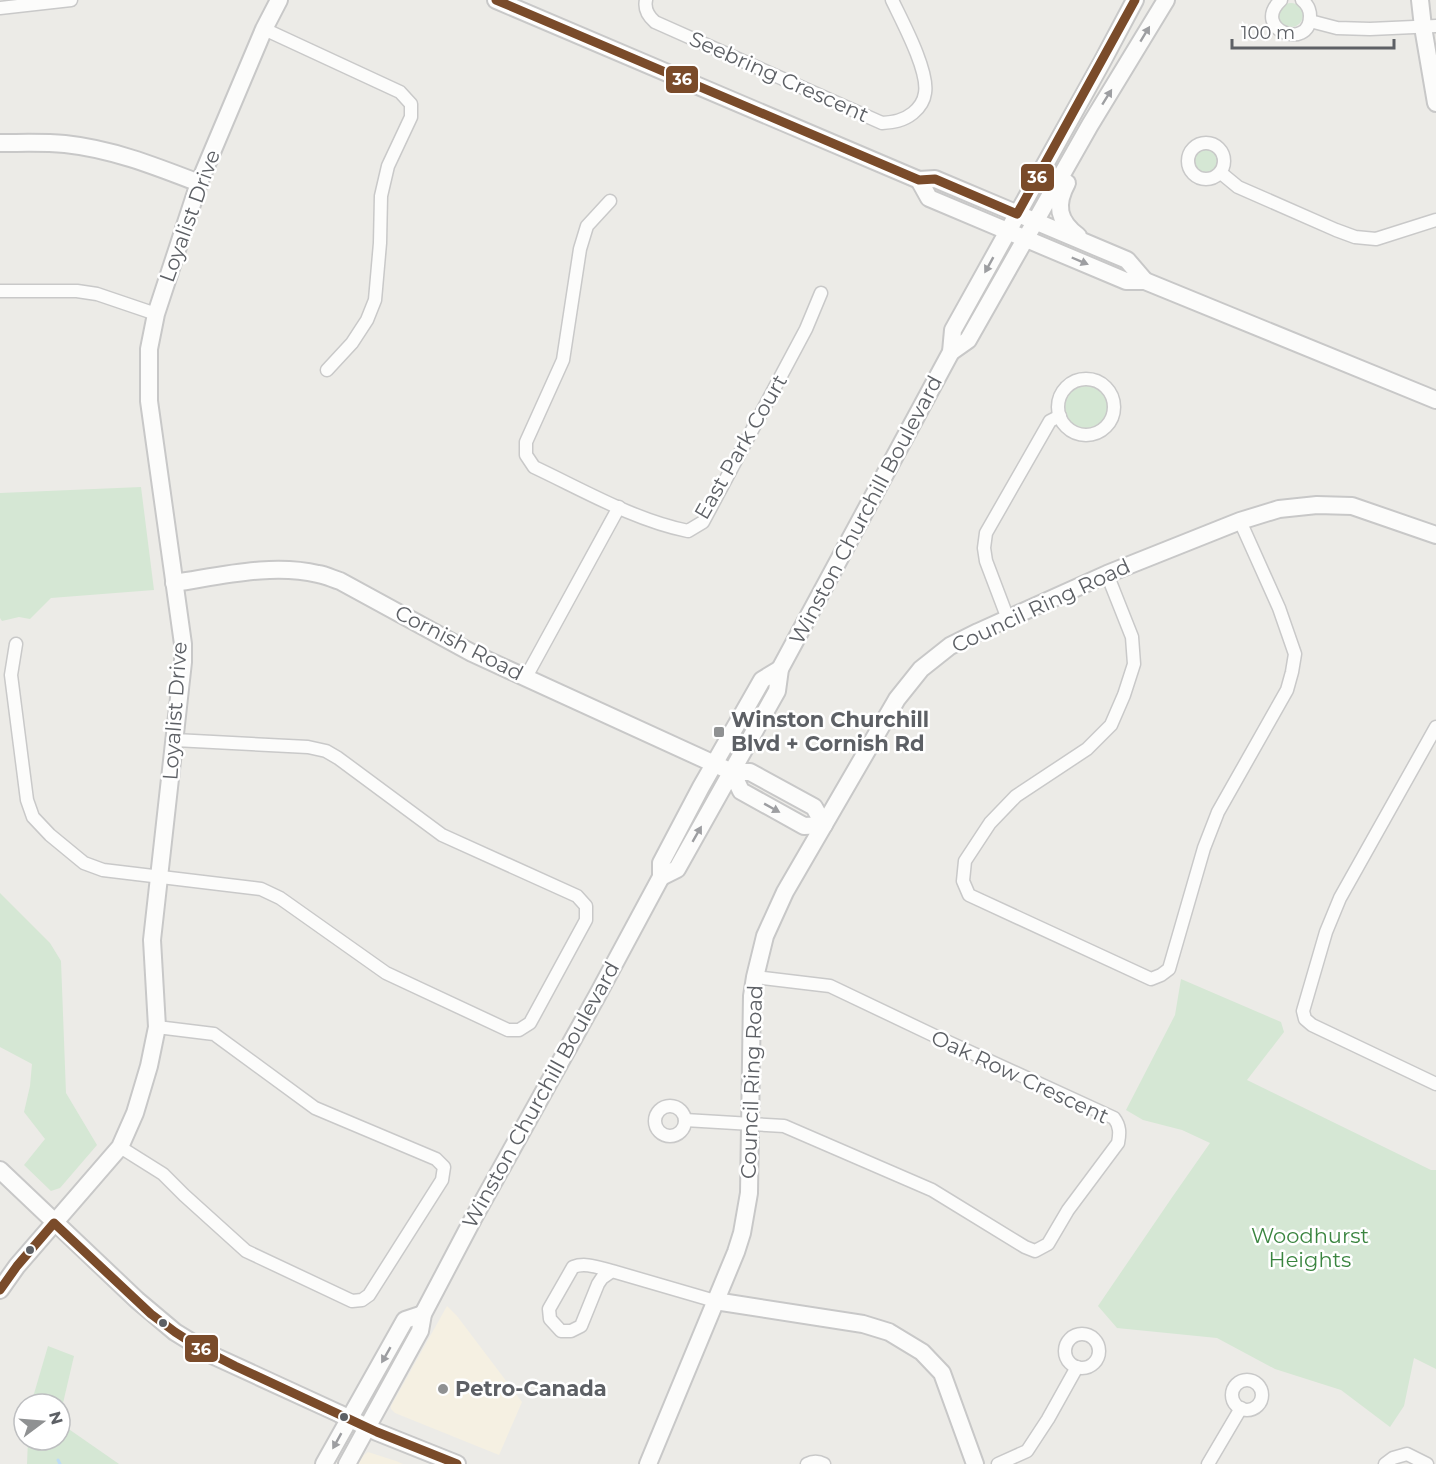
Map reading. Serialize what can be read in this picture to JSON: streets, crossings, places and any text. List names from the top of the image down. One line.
{"streets":{"street":["Seebring Crescent","Loyalist Drive","East Park Court","Winston Churchill Boulevard","Council Ring Road","Cornish Road","Oak Row Crescent"]},"crossings":[["Loyalist Drive","Cornish Road"],["Winston Churchill Boulevard","Cornish Road"],["Council Ring Road","Oak Row Crescent"]],"parks":["Woodhurst Heights"],"places":{"transit":["Winston Churchill Blvd + Cornish Rd"],"other":["Petro-Canada"]},"lines":["transit line 36"],"scale_bar":"100 m","north":"right"}
